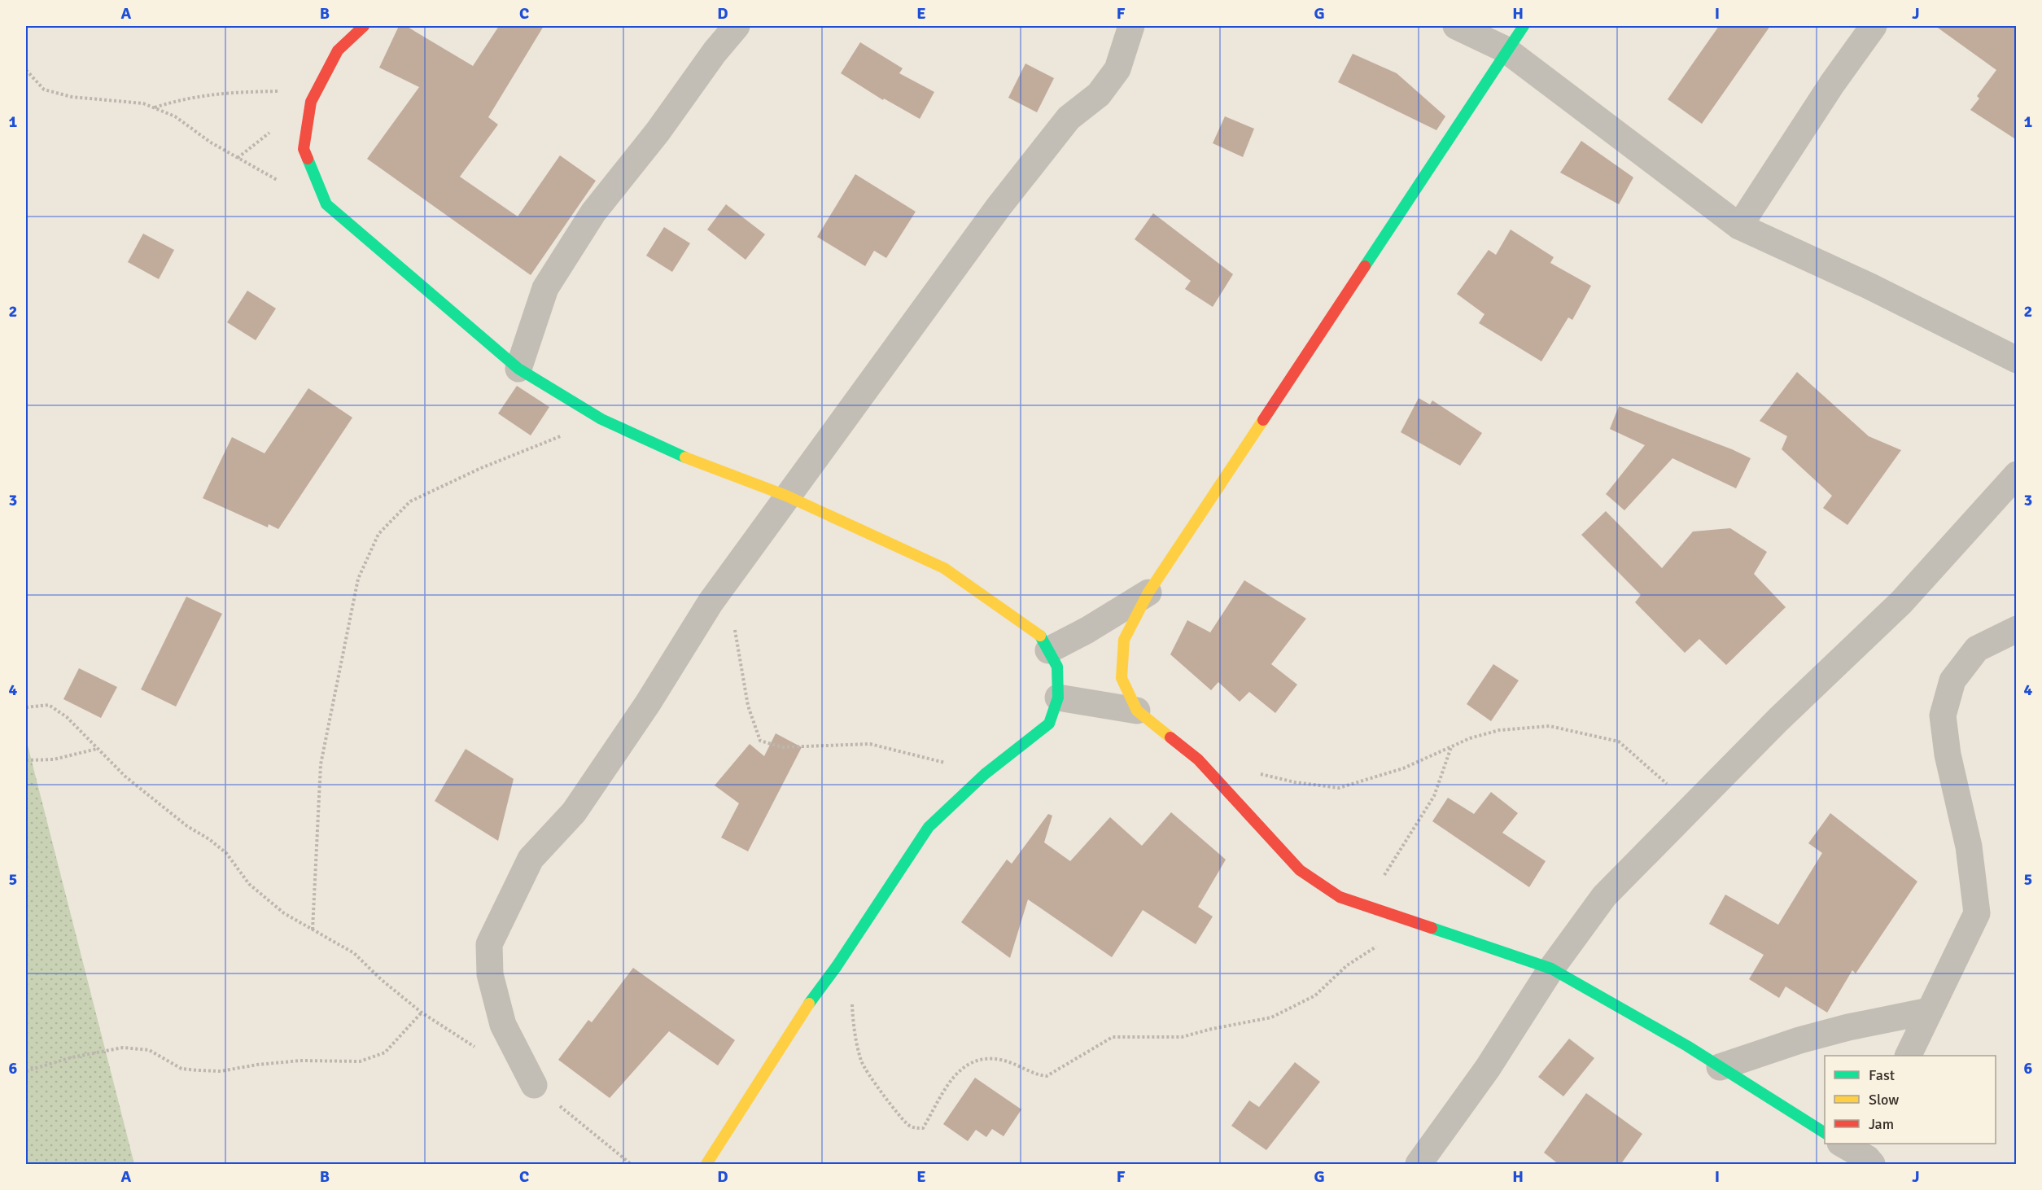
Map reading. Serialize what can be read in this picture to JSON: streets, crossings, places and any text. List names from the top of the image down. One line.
{"legend":["Fast","Slow","Jam"],"grid":{"columns":["A","B","C","D","E","F","G","H","I","J"],"rows":["1","2","3","4","5","6"]}}
